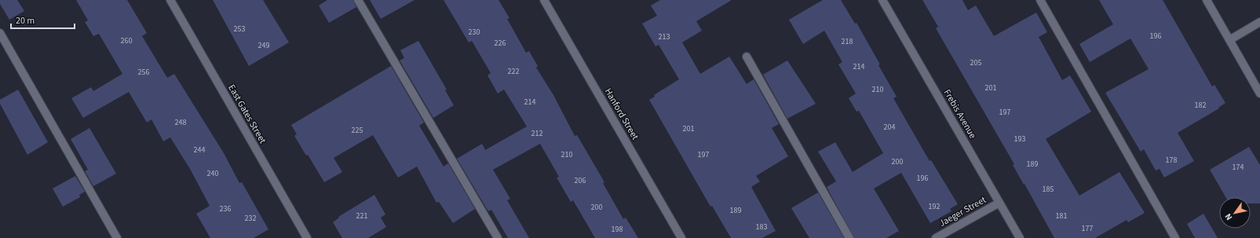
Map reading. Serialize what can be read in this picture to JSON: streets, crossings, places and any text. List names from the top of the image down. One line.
{"streets":{"street":["East Gates Street","Hanford Street","Frebis Avenue","Jaeger Street"]},"crossings":[["Frebis Avenue","Jaeger Street"]],"house_numbers":["253","230","196","213","260","218","226","249","205","214","222","256","201","210","214","182","197","248","204","201","225","212","193","244","210","197","178","200","189","174","240","196","206","185","192","200","236","189","221","181","232","183","177","198"],"scale_bar":"20 m","north":"bottom left"}
